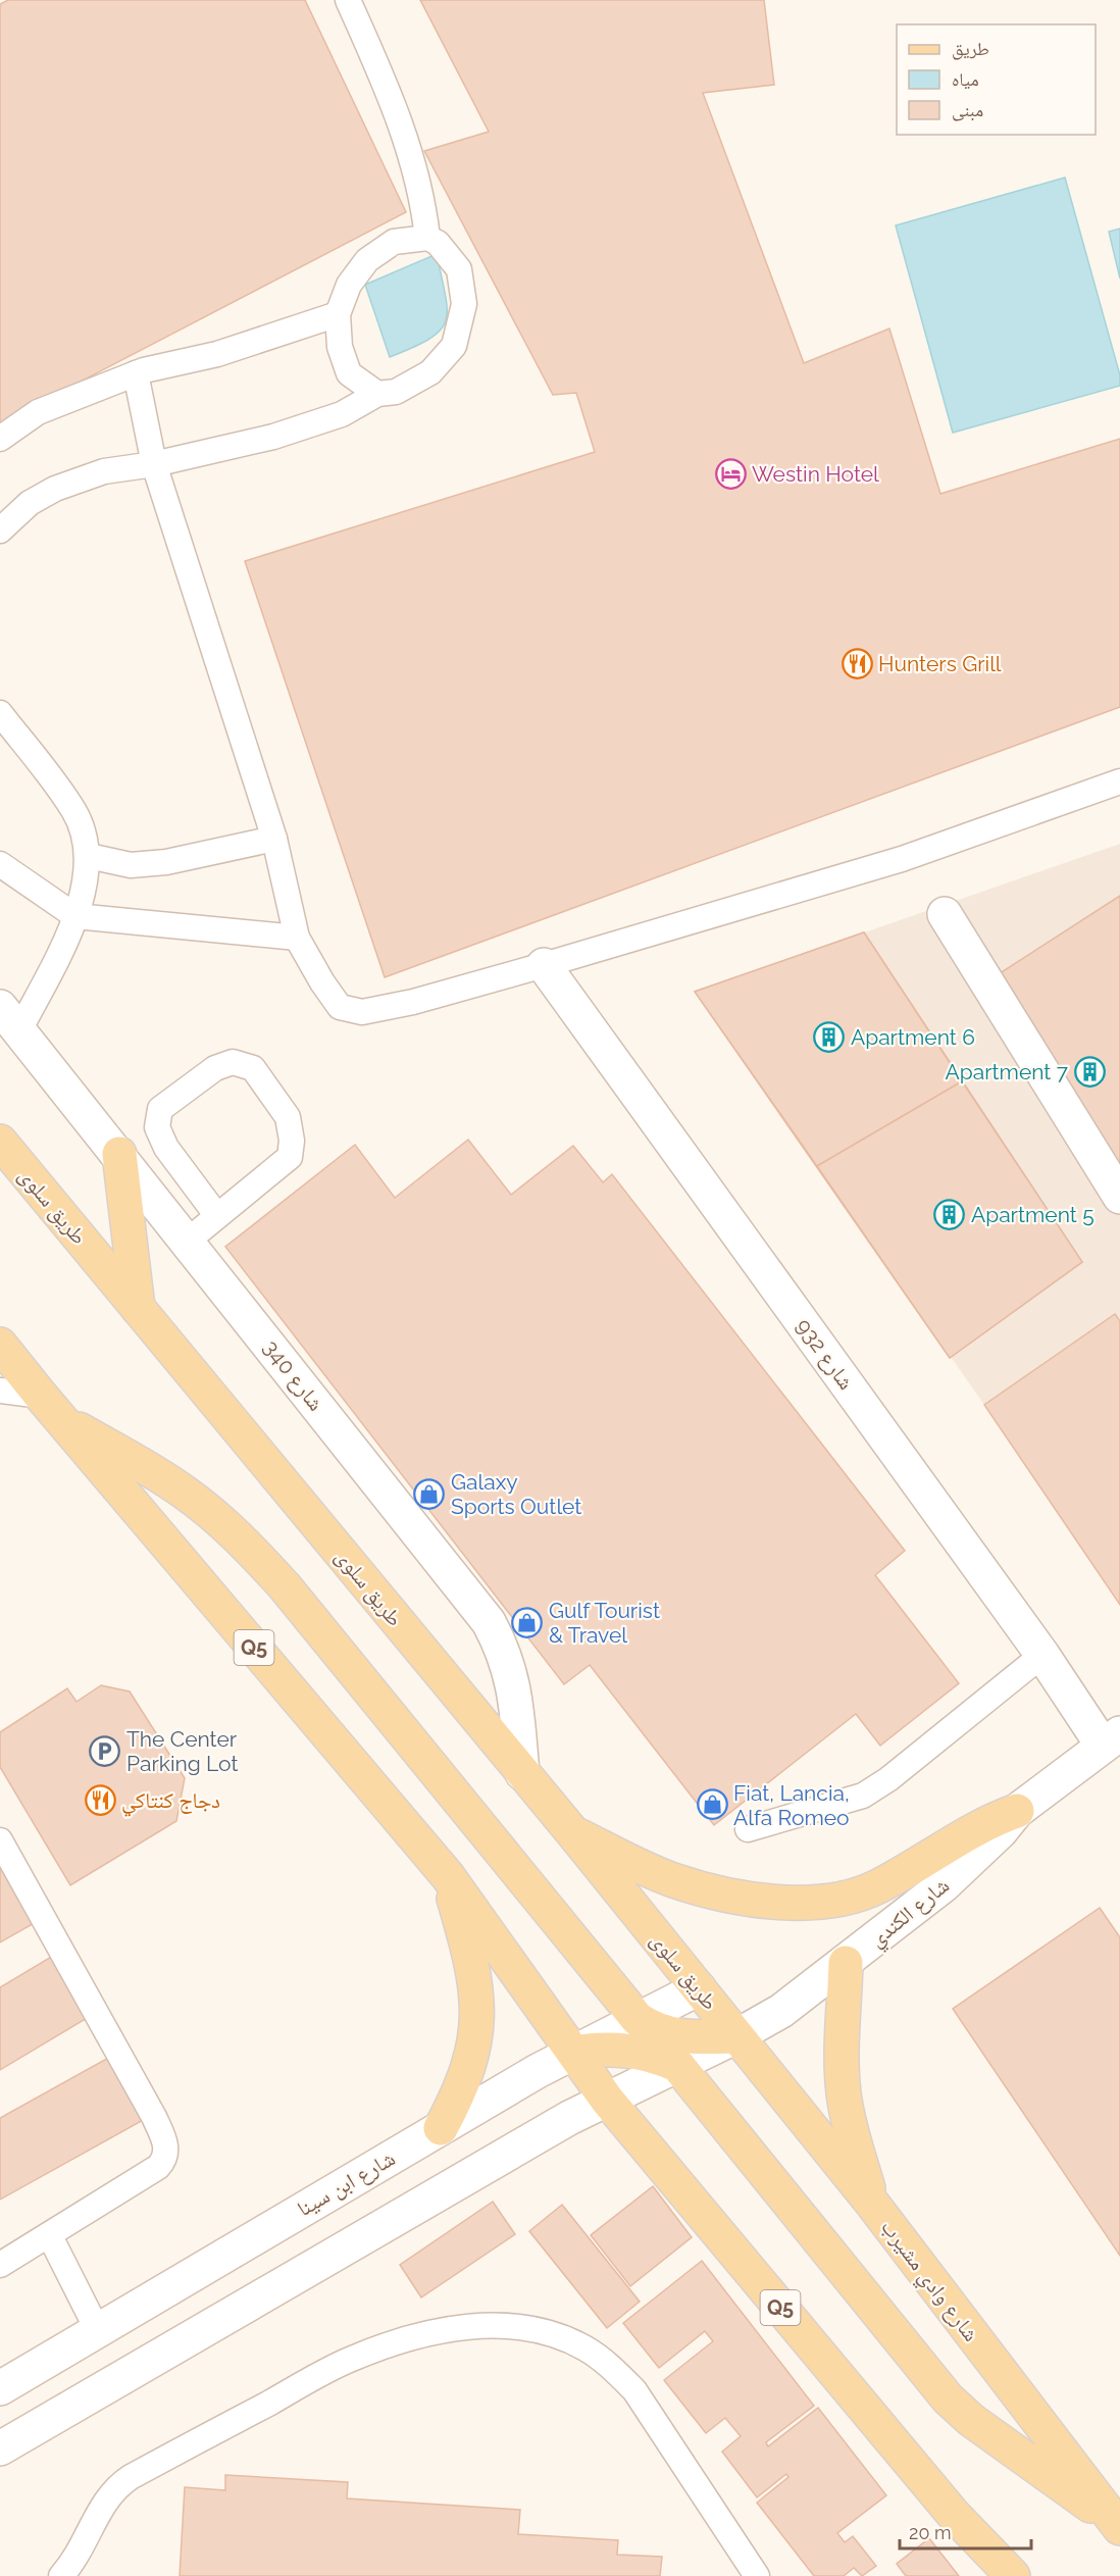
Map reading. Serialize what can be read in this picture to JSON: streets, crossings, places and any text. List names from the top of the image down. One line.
{"streets":{"main road":["طريق سلوى","Q5","شارع وادي مشيرب"],"street":["شارع 932","شارع 340","شارع الكندي","شارع ابن سينا"]},"crossings":[["طريق سلوى","شارع 340"],["طريق سلوى","شارع الكندي"],["طريق سلوى","شارع ابن سينا"],["طريق سلوى","شارع وادي مشيرب"],["شارع 932","شارع الكندي"],["Q5","شارع ابن سينا"],["شارع الكندي","شارع وادي مشيرب"]],"places":{"hotel":["Westin Hotel"],"restaurant":["Hunters Grill","دجاج كنتاكي"],"building":["Apartment 6","Apartment 7","Apartment 5"],"shop":["Galaxy Sports Outlet","Gulf Tourist & Travel","Fiat, Lancia, Alfa Romeo"],"parking":["The Center Parking Lot"]},"legend":["طريق","مياه","مبنى"],"scale_bar":"20 m"}
